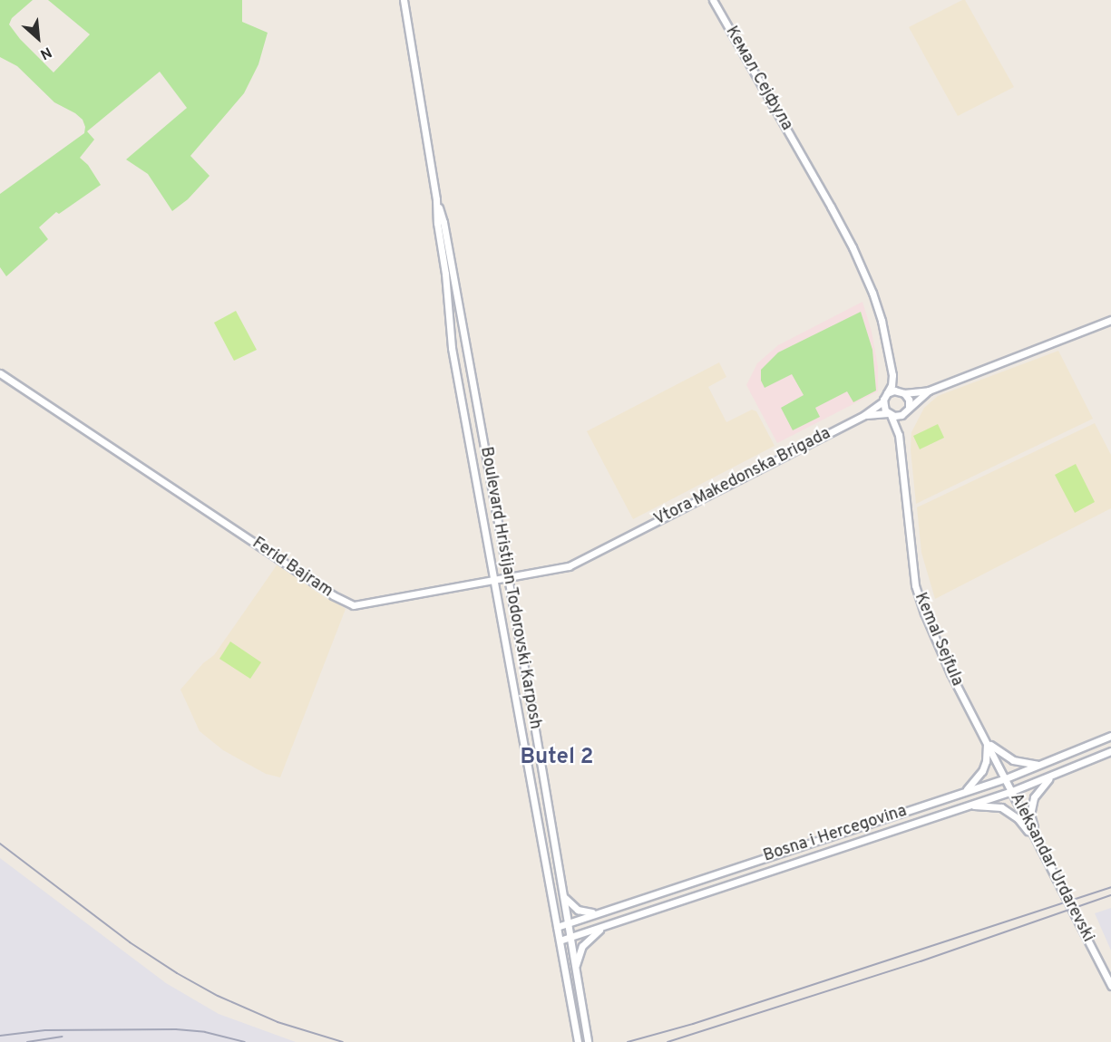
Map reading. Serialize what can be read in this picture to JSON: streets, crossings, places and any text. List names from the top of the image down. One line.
{"streets":{"street":["Кемал Сејфула","Vtora Makedonska Brigada","Ferid Bajram","Boulevard Hristijan Todorovski Karposh","Kemal Sejfula","Bosna i Hercegovina","Aleksandar Urdarevski"]},"crossings":[["Vtora Makedonska Brigada","Ferid Bajram"],["Ferid Bajram","Boulevard Hristijan Todorovski Karposh"],["Boulevard Hristijan Todorovski Karposh","Bosna i Hercegovina"],["Kemal Sejfula","Bosna i Hercegovina"],["Kemal Sejfula","Aleksandar Urdarevski"],["Bosna i Hercegovina","Aleksandar Urdarevski"]],"districts":["Butel 2"],"north":"bottom right"}
